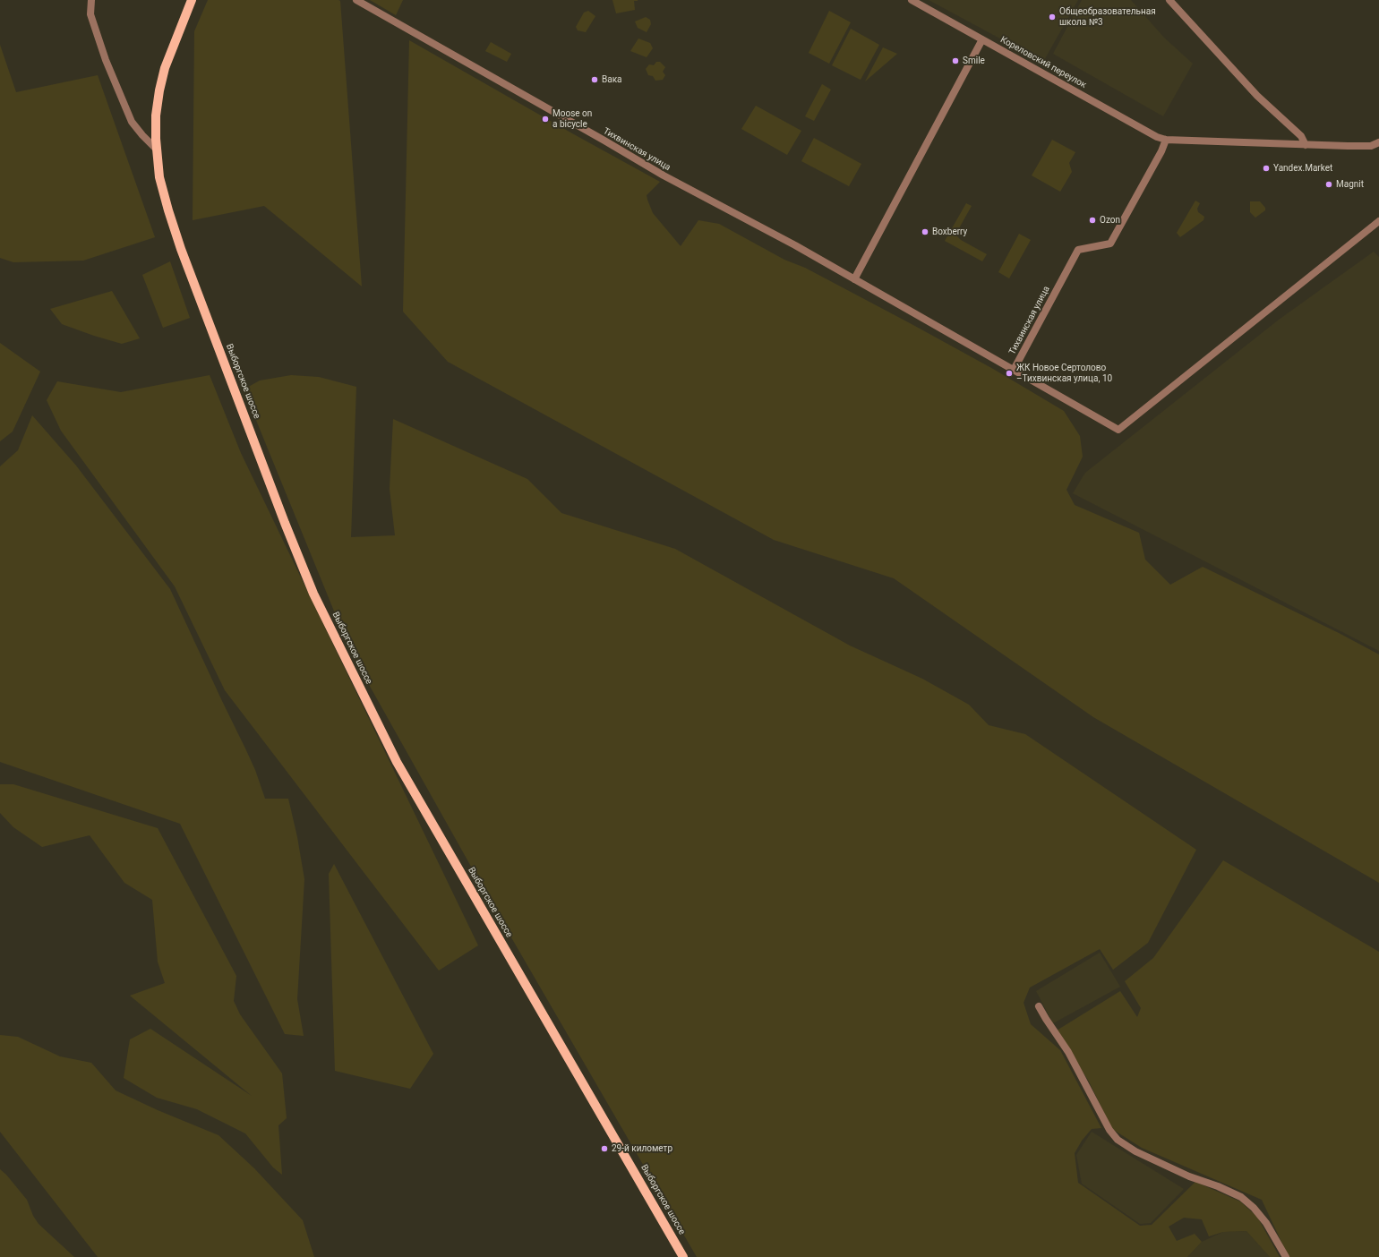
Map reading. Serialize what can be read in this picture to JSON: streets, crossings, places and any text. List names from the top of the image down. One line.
{"streets":{"main road":["Выборгское шоссе"],"street":["Кореловский переулок","Тихвинская улица"]},"crossings":[["Кореловский переулок","Тихвинская улица"]],"places":["Общеобразовательная школа №3","Smile","Вака","Moose on a bicycle","Yandex.Market","Magnit","Ozon","Boxberry","ЖК Новое Сертолово –Тихвинская улица, 10","29-й километр"]}
